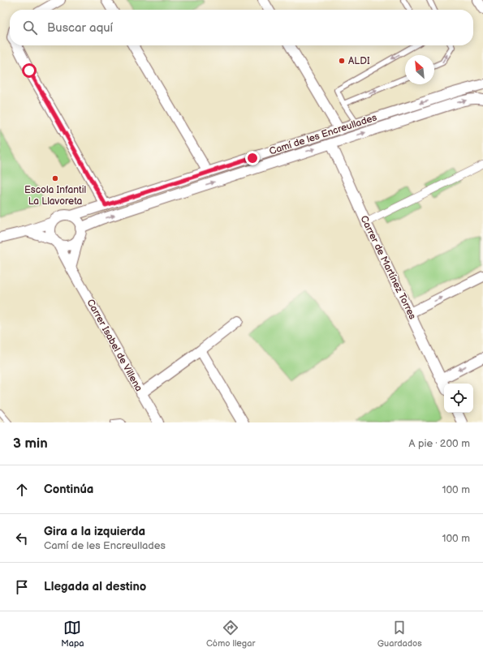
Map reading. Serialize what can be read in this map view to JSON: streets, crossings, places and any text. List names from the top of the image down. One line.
{"streets":{"street":["Camí de les Encreullades","Carrer de Martínez Torres","Carrer Isabel de Villena"]},"crossings":[["Camí de les Encreullades","Carrer de Martínez Torres"],["Camí de les Encreullades","Carrer Isabel de Villena"]],"places":["ALDI","Escola Infantil La Llavoreta"],"north":"top left","page":{"search":"Buscar aquí","heading":["3 min","A pie · 200 m"],"list":[["Continúa","100 m"],["Gira a la izquierda","Camí de les Encreullades","100 m"],"Llegada al destino"],"nav":["Mapa","Cómo llegar","Guardados"]}}
